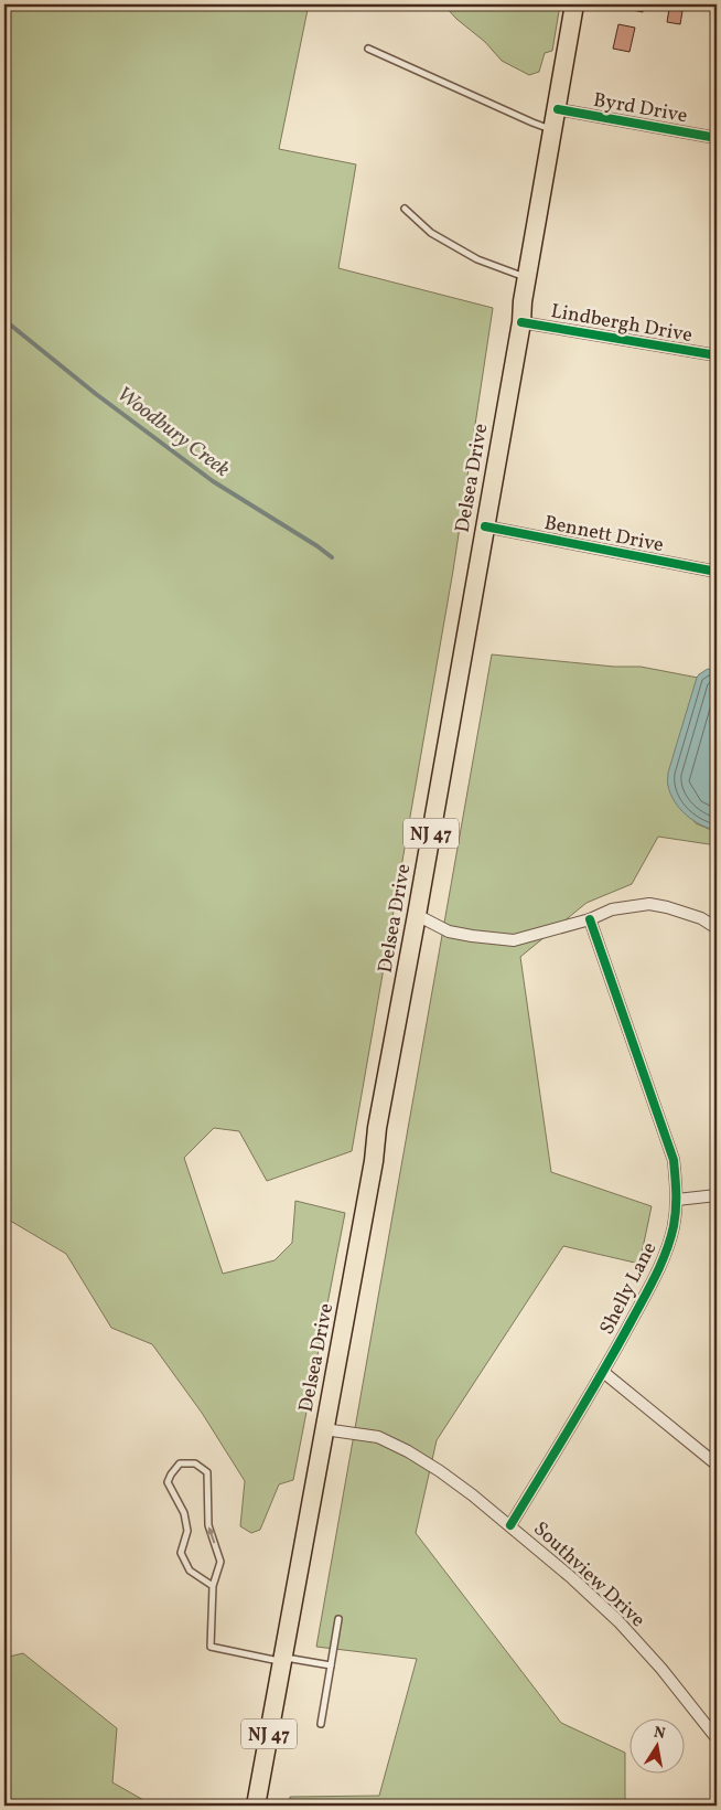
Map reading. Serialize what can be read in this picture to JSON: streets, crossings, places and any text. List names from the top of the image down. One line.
{"streets":{"main road":["Delsea Drive","NJ 47"],"street":["Byrd Drive","Lindbergh Drive","Bennett Drive","Shelly Lane","Southview Drive"]},"crossings":[["Byrd Drive","Delsea Drive"],["Lindbergh Drive","Delsea Drive"],["Delsea Drive","Bennett Drive"],["Delsea Drive","Southview Drive"],["Shelly Lane","Southview Drive"]],"water":["Woodbury Creek"],"north":"top"}
